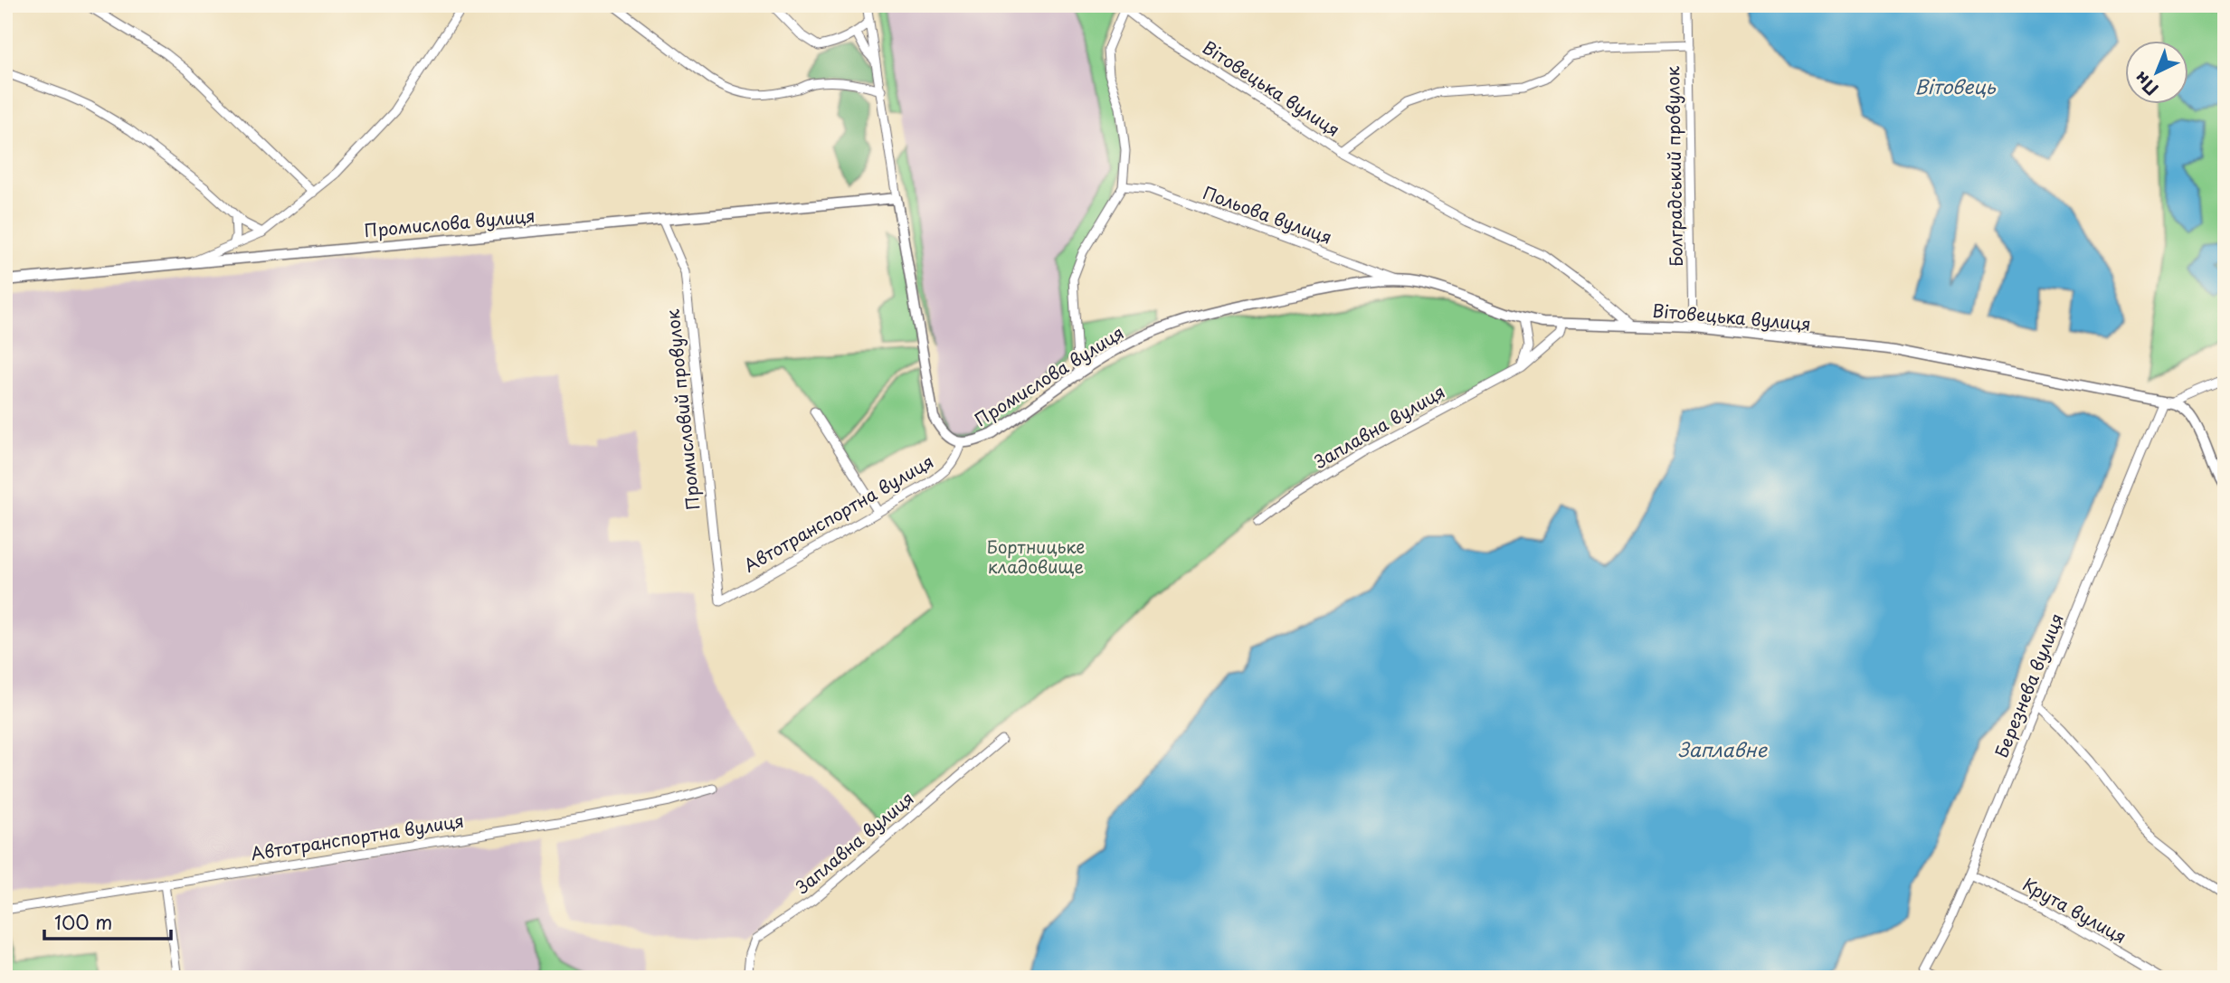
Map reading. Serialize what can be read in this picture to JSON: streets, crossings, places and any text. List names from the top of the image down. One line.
{"streets":{"street":["Вітовецька вулиця","Болградський провулок","Польова вулиця","Промислова вулиця","Промисловий провулок","Заплавна вулиця","Автотранспортна вулиця","Березнева вулиця","Крута вулиця"]},"crossings":[["Вітовецька вулиця","Болградський провулок"],["Вітовецька вулиця","Промислова вулиця"],["Вітовецька вулиця","Березнева вулиця"],["Польова вулиця","Промислова вулиця"],["Промислова вулиця","Промисловий провулок"],["Промислова вулиця","Заплавна вулиця"],["Промислова вулиця","Автотранспортна вулиця"],["Промисловий провулок","Автотранспортна вулиця"],["Березнева вулиця","Крута вулиця"]],"water":["Вітовець","Заплавне"],"parks":["Бортницьке кладовище"],"scale_bar":"100 m","north":"bottom left"}
